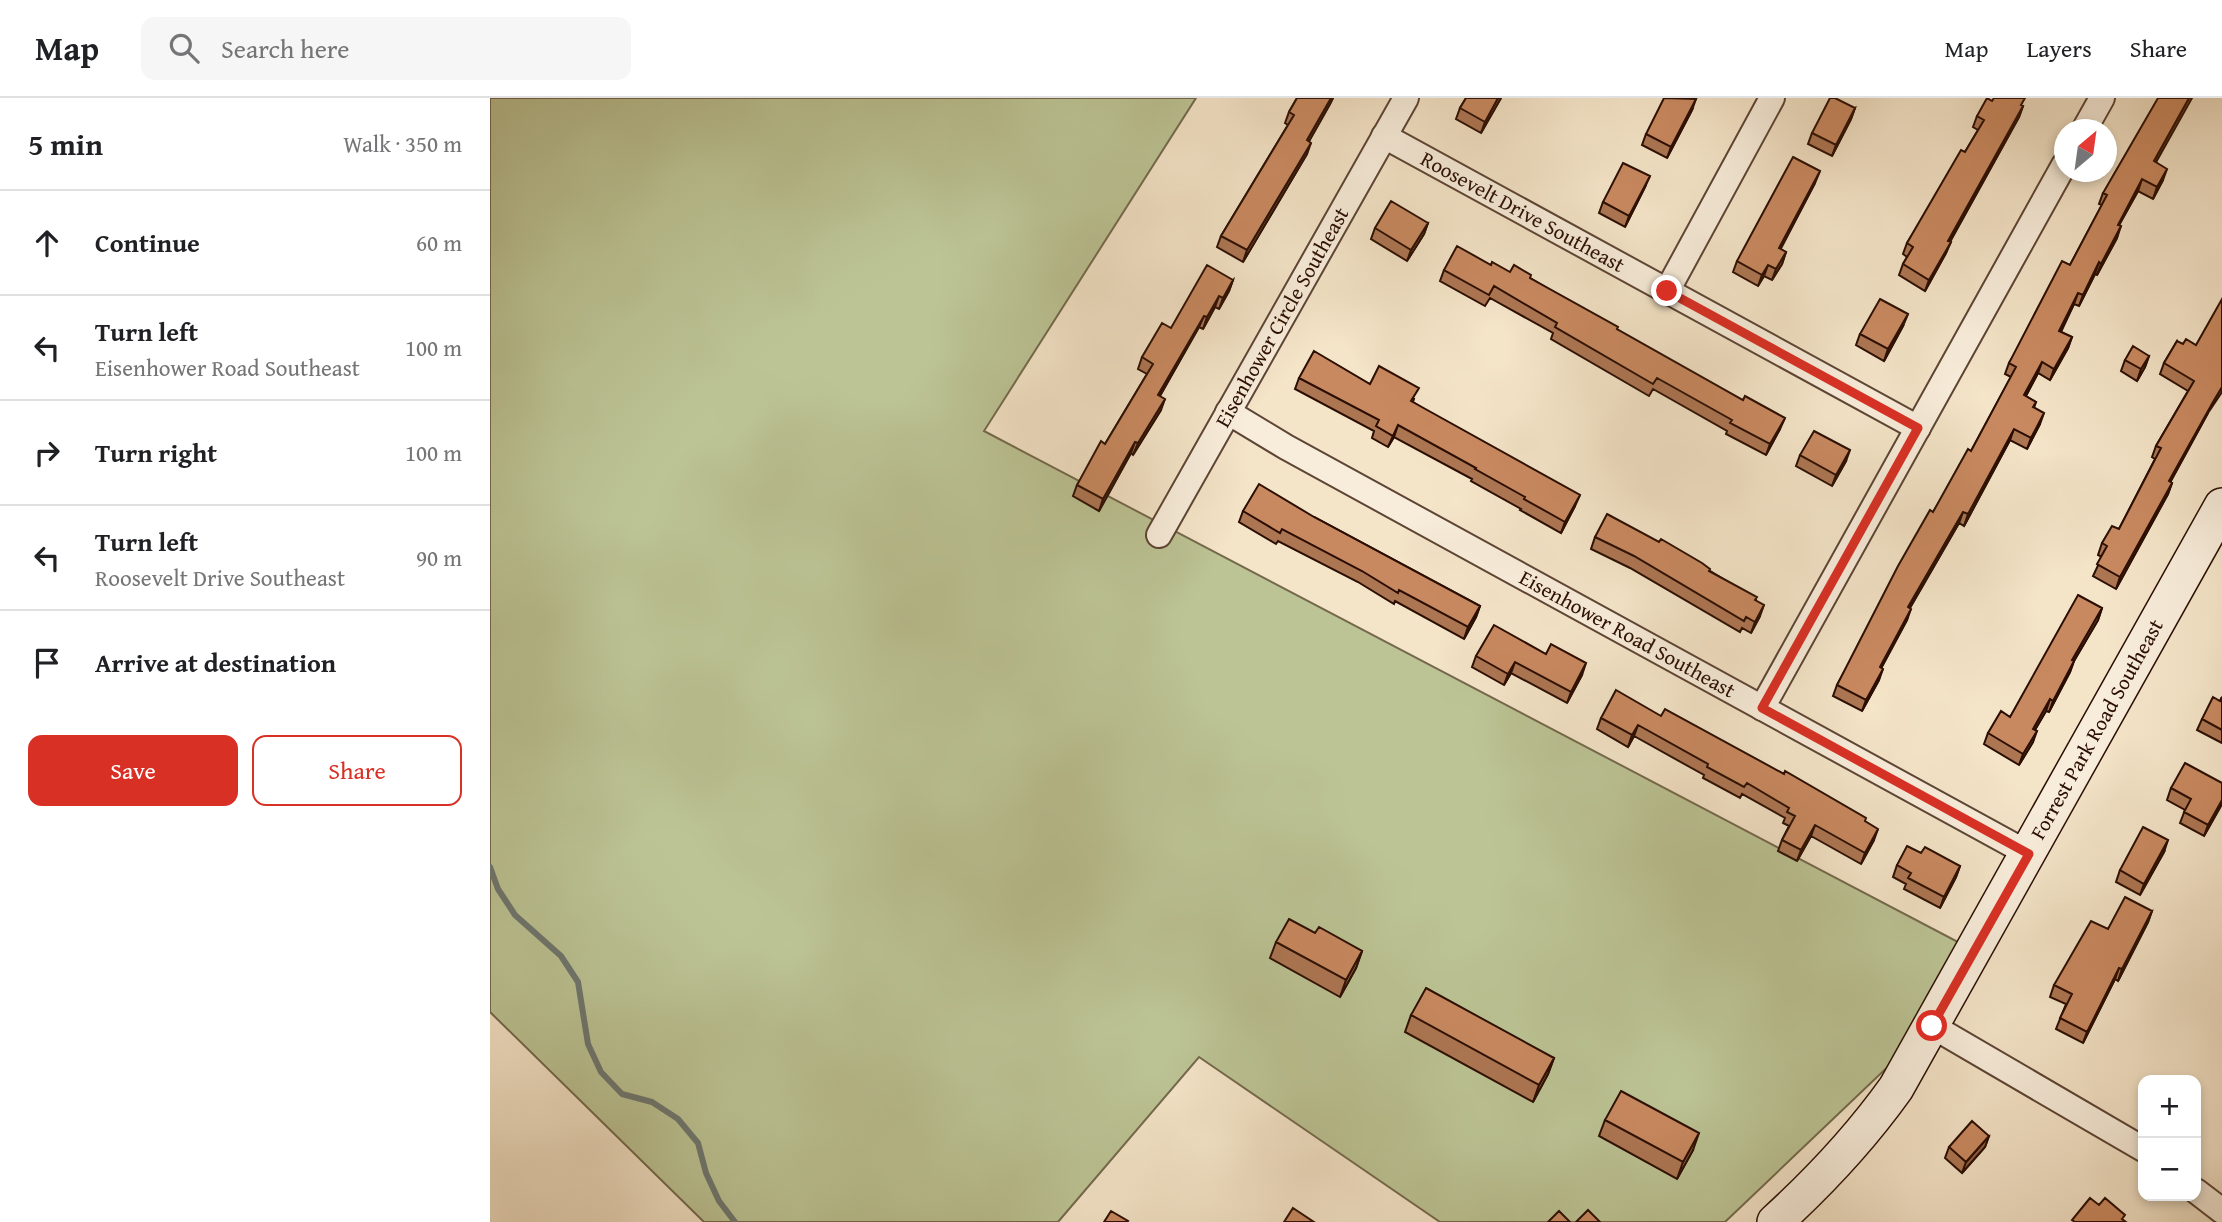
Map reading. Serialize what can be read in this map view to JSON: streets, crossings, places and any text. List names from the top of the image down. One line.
{"streets":{"street":["Roosevelt Drive Southeast","Eisenhower Circle Southeast","Eisenhower Road Southeast","Forrest Park Road Southeast"]},"crossings":[["Roosevelt Drive Southeast","Eisenhower Circle Southeast"],["Eisenhower Circle Southeast","Eisenhower Road Southeast"],["Eisenhower Road Southeast","Forrest Park Road Southeast"]],"north":"top right","page":{"header":"Map","search":"Search here","nav":["Map","Layers","Share"],"heading":["5 min","Walk · 350 m"],"list":[["Continue","60 m"],["Turn left","Eisenhower Road Southeast","100 m"],["Turn right","100 m"],["Turn left","Roosevelt Drive Southeast","90 m"],"Arrive at destination"],"buttons":["Save","Share"],"map_buttons":["+","−"]}}
